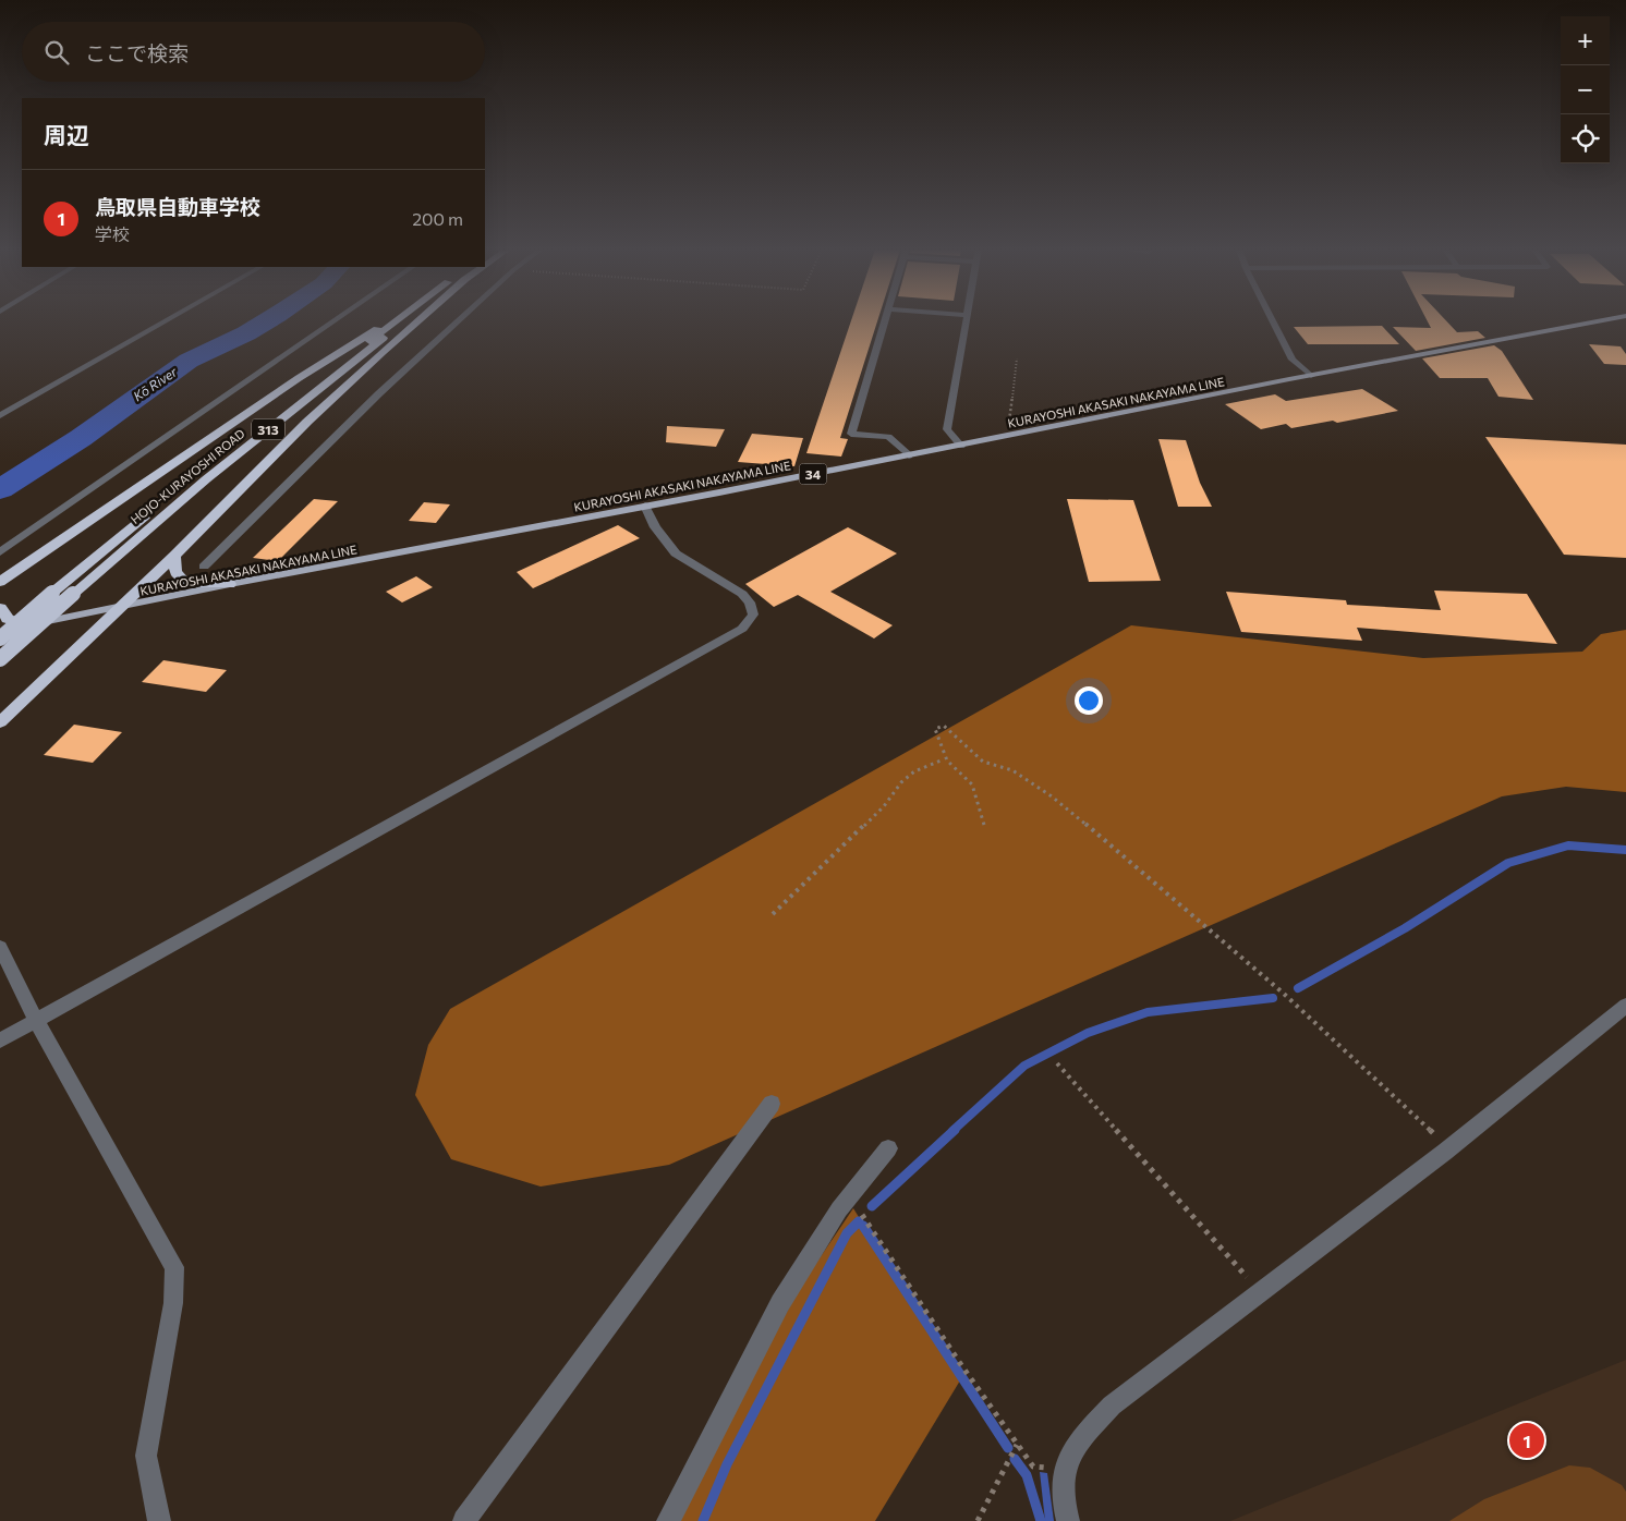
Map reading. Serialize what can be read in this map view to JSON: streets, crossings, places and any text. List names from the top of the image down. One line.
{"streets":{"highway":["313","HOJO-KURAYOSHI ROAD"],"main road":["KURAYOSHI AKASAKI NAKAYAMA LINE","34"]},"water":["Kō River"],"page":{"map_buttons":["+","−"],"search":"ここで検索","heading":"周辺","list":[{"mark":"1","name":"鳥取県自動車学校","note":"学校","value":"200 m"}],"pins":"1"}}
